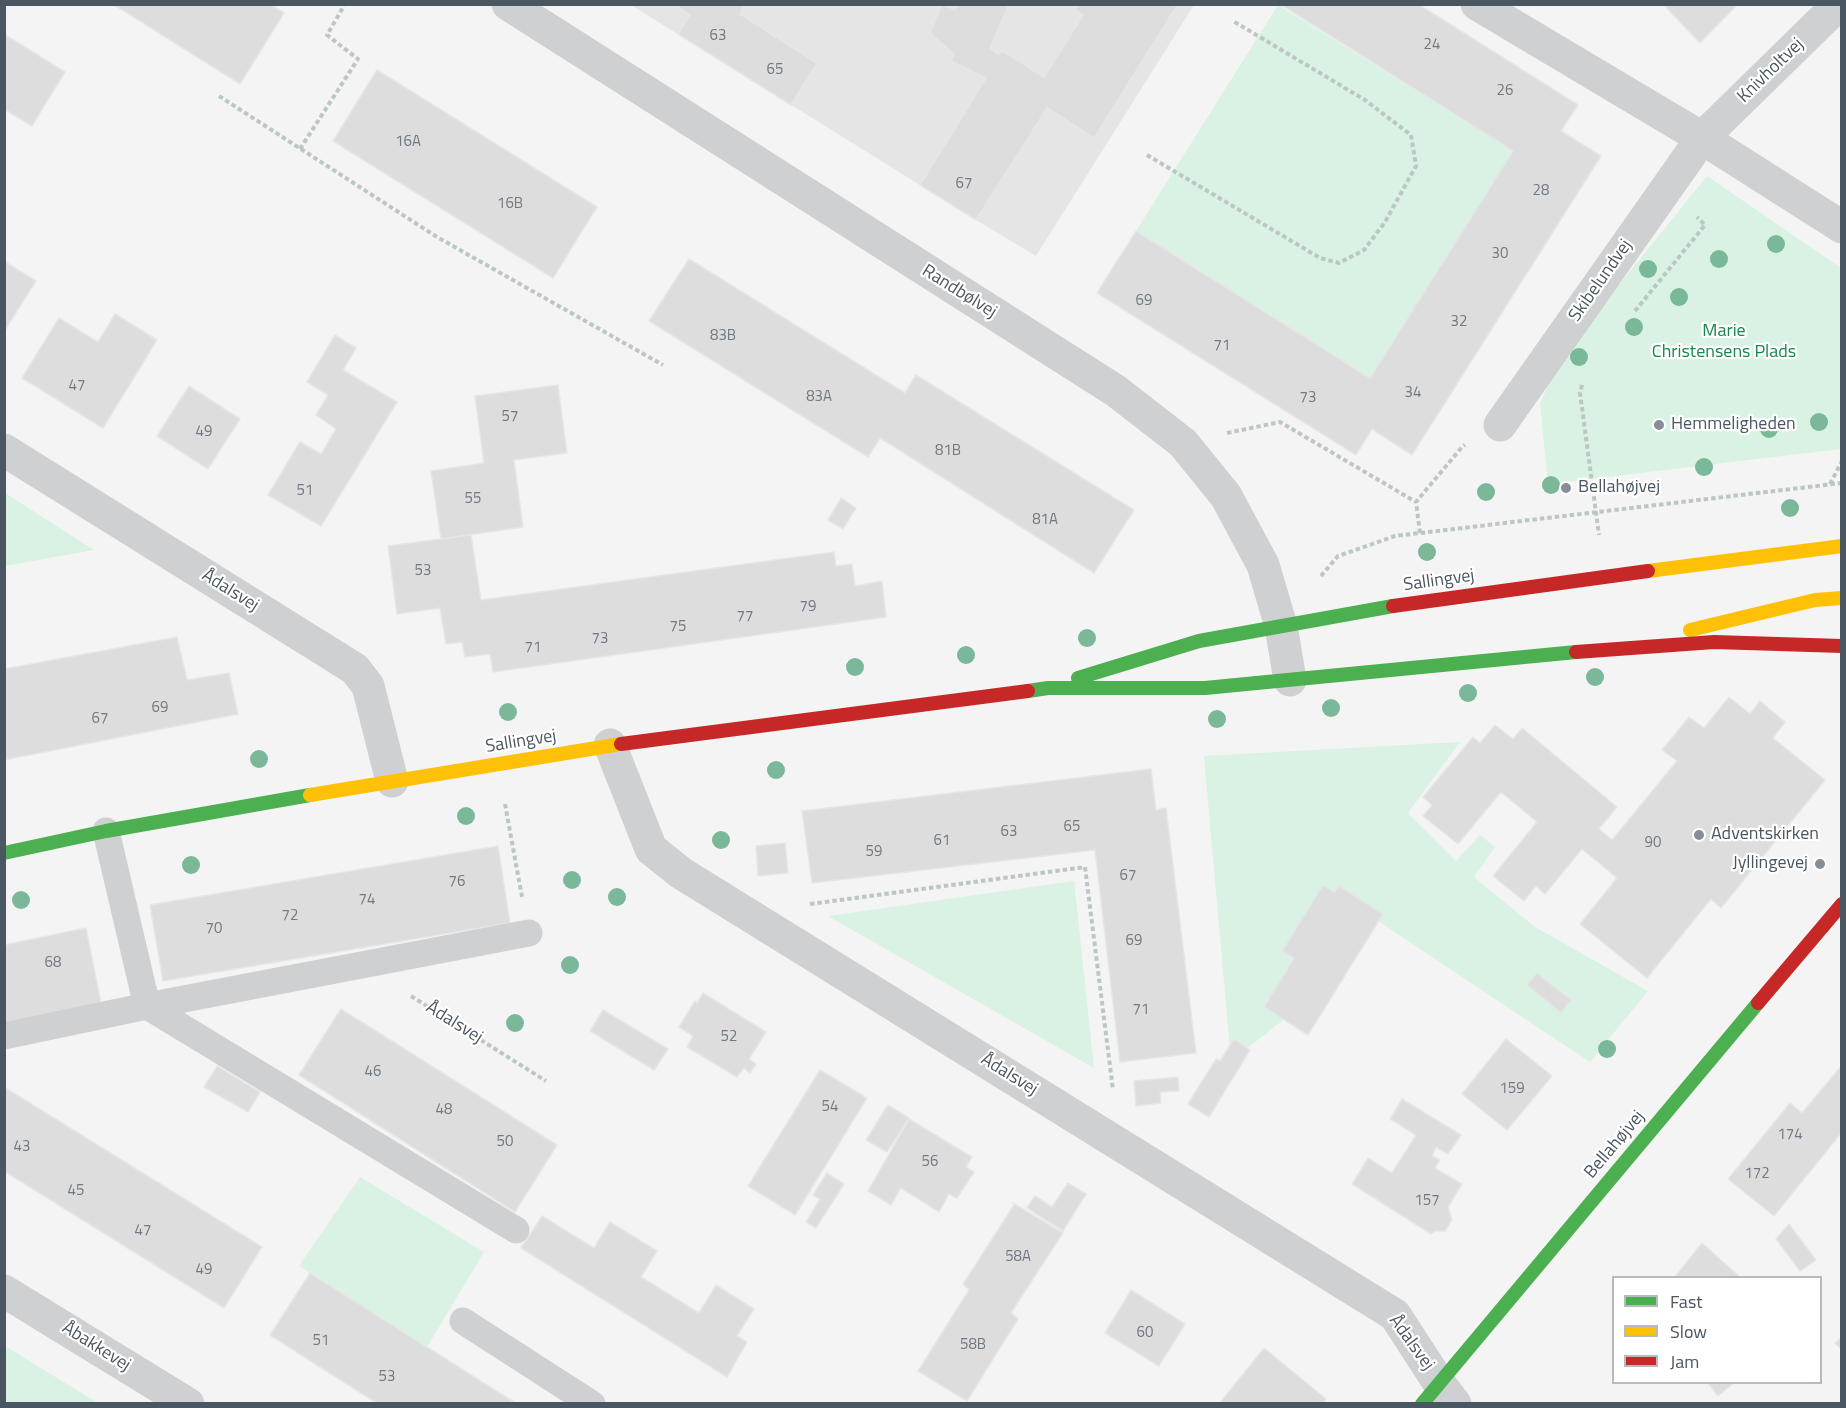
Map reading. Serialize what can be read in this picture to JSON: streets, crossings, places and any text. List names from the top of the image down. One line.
{"streets":{"street":["Knivholtvej","Skibelundvej","Randbølvej","Sallingvej","Ådalsvej","Bellahøjvej","Åbakkevej"]},"crossings":[["Knivholtvej","Skibelundvej"],["Randbølvej","Sallingvej"],["Sallingvej","Ådalsvej"],["Ådalsvej","Bellahøjvej"]],"parks":["Marie Christensens Plads"],"places":["Hemmeligheden","Bellahøjvej","Adventskirken","Jyllingevej"],"house_numbers":["63","24","65","26","16A","67","28","16B","30","69","32","83B","71","47","34","83A","73","57","49","81B","51","55","81A","53","79","77","75","73","71","69","67","65","63","61","90","59","67","76","74","72","70","69","68","71","52","46","159","54","48","174","50","43","56","172","45","157","47","58A","49","60","51","58B","53"],"legend":["Fast","Slow","Jam"]}
